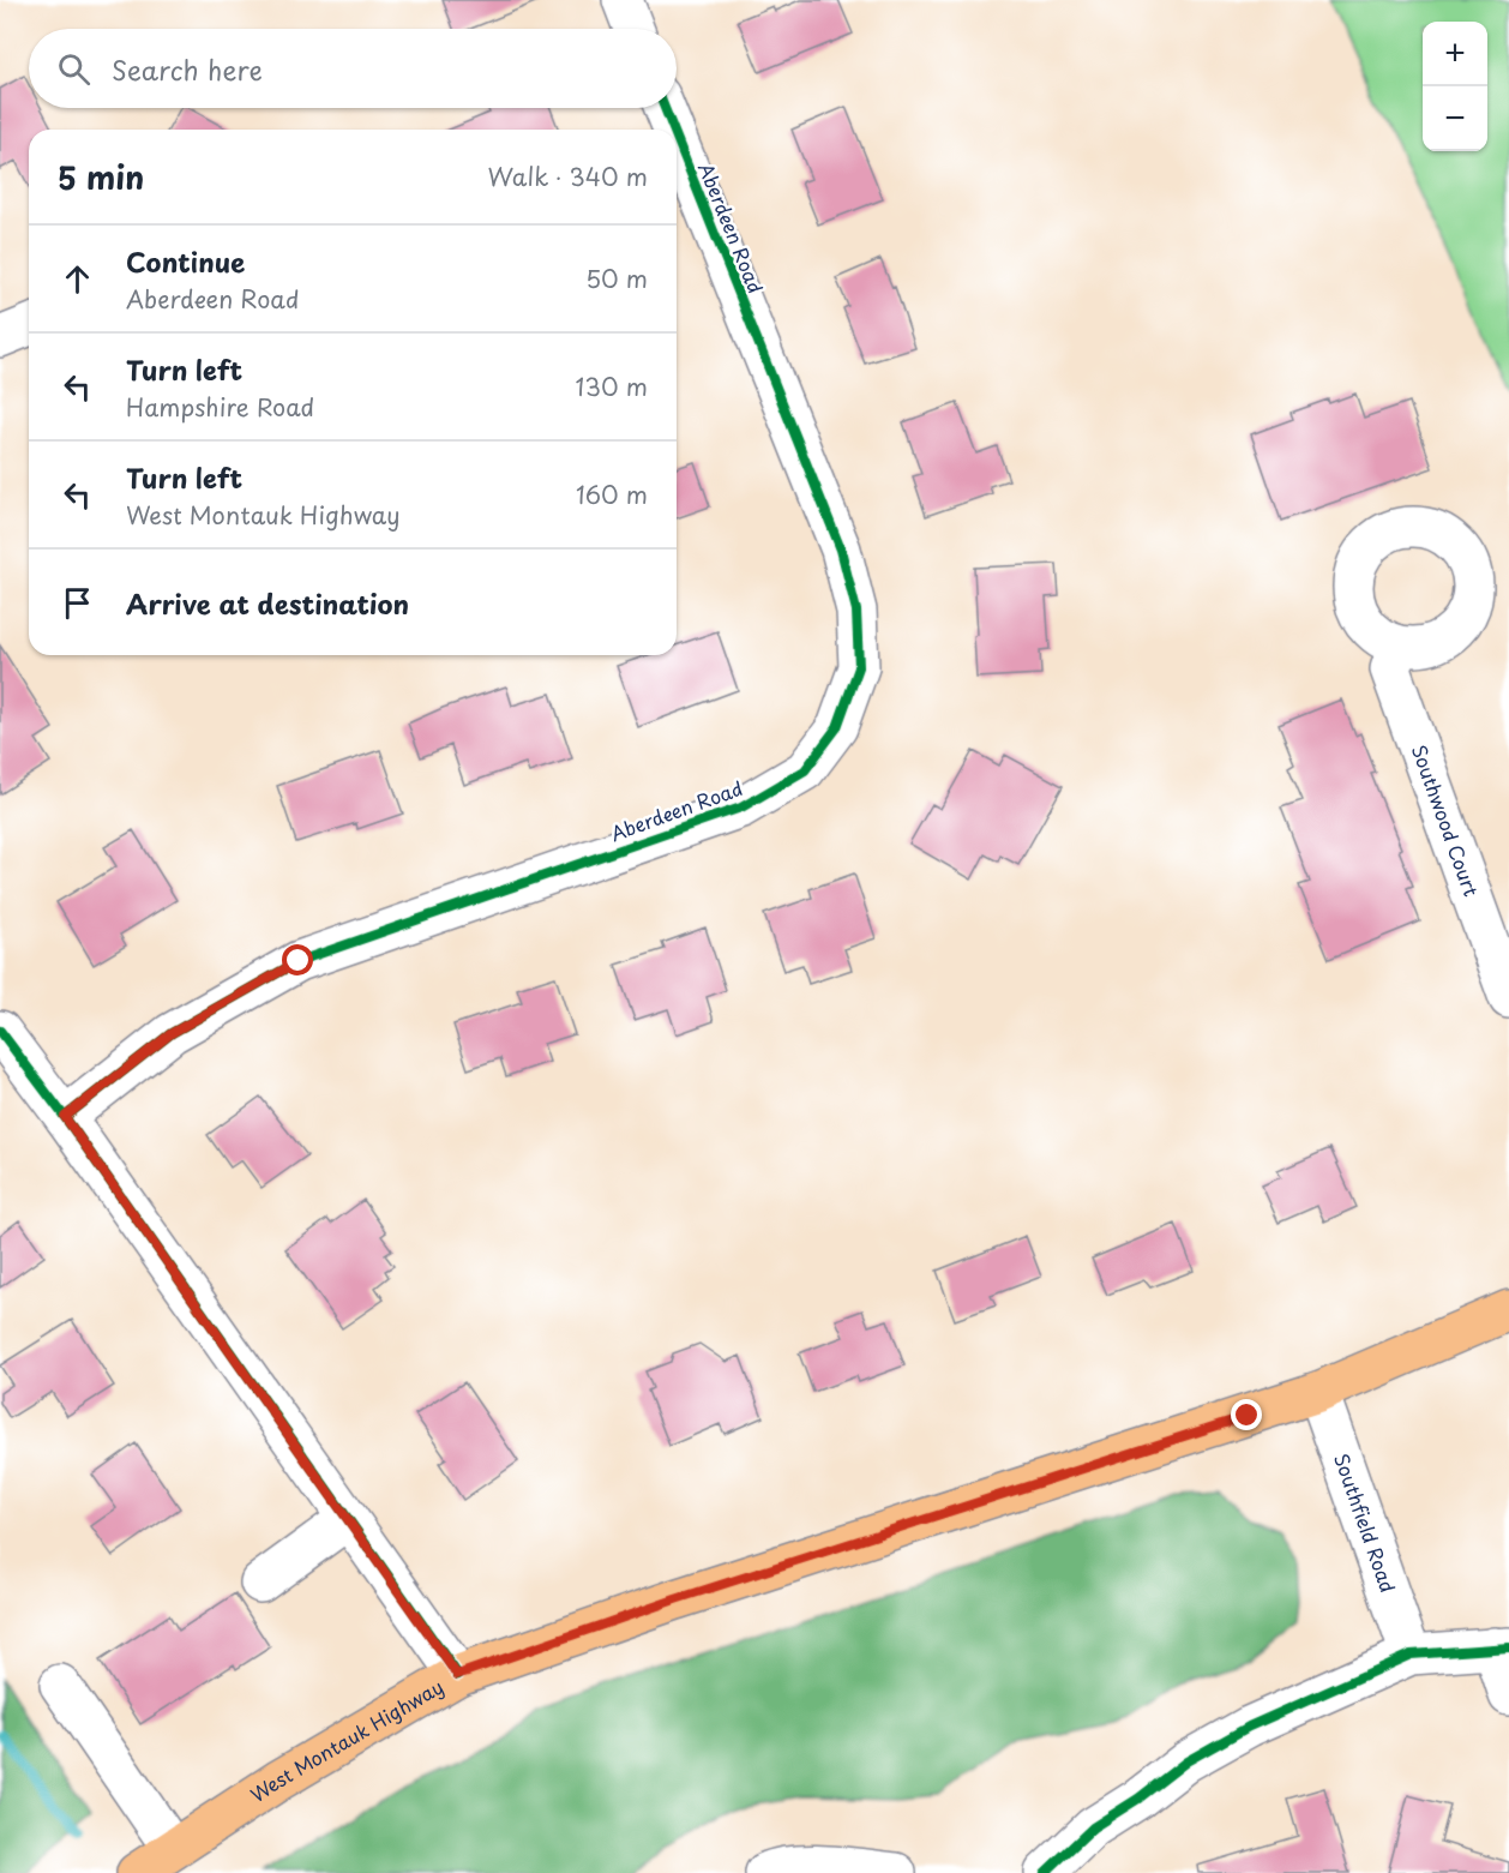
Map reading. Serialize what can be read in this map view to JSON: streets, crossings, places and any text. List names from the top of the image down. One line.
{"streets":{"main road":["West Montauk Highway"],"street":["Aberdeen Road","Southwood Court","Southfield Road"]},"crossings":[["Southfield Road","West Montauk Highway"]],"page":{"map_buttons":["+","−"],"search":"Search here","heading":["5 min","Walk · 340 m"],"list":[["Continue","Aberdeen Road","50 m"],["Turn left","Hampshire Road","130 m"],["Turn left","West Montauk Highway","160 m"],"Arrive at destination"]}}
